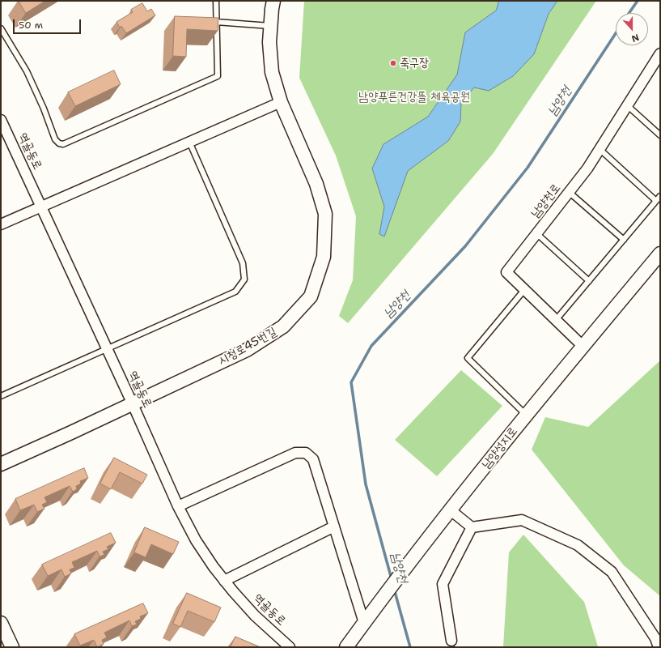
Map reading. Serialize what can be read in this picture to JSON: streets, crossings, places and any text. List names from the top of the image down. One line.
{"streets":{"street":["역골동로","남양천로","시청로45번길","남양성지로"]},"crossings":[["역골동로","시청로45번길"],["남양천로","남양성지로"]],"water":["남양천"],"parks":["남양푸른건강뜰 체육공원"],"places":["축구장"],"scale_bar":"50 m","north":"bottom"}
